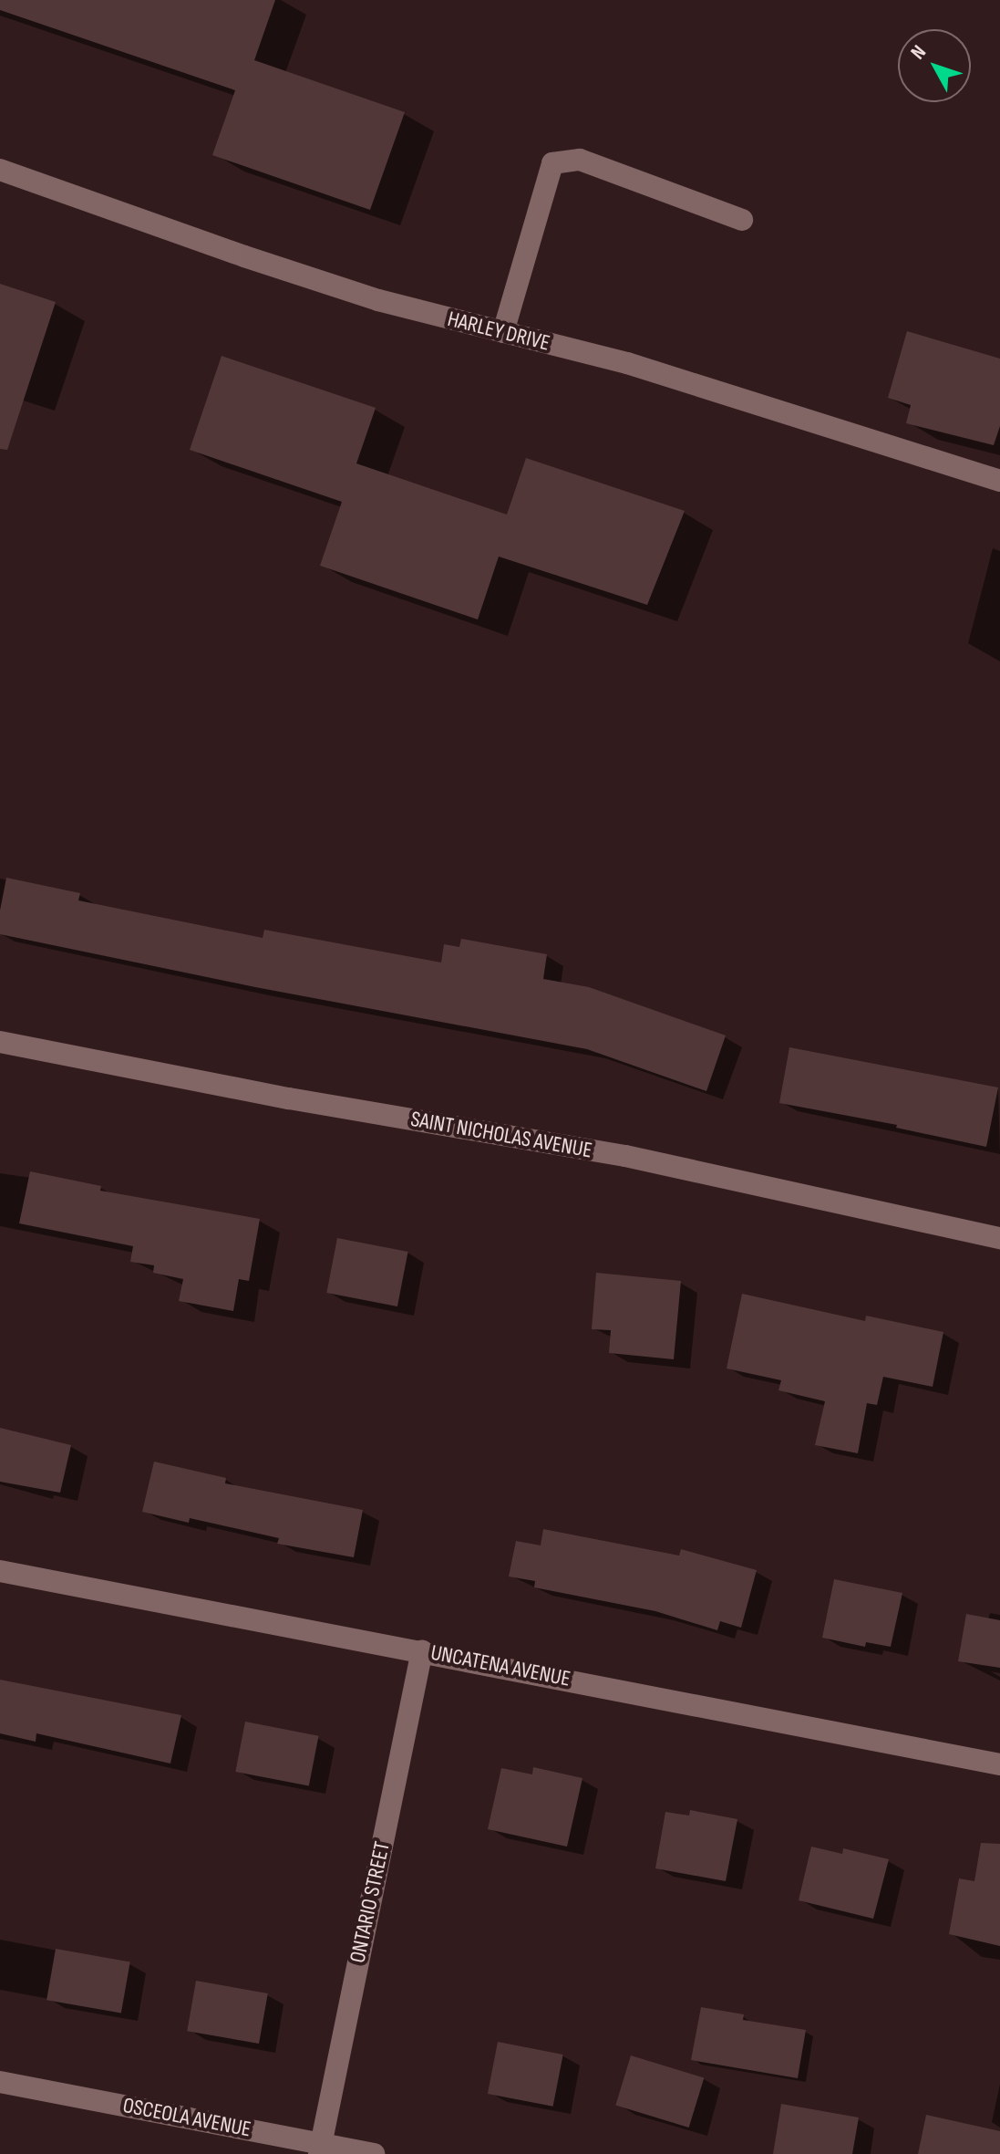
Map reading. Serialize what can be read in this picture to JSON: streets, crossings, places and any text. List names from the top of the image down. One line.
{"streets":{"street":["HARLEY DRIVE","SAINT NICHOLAS AVENUE","UNCATENA AVENUE","ONTARIO STREET","OSCEOLA AVENUE"]},"crossings":[["UNCATENA AVENUE","ONTARIO STREET"],["ONTARIO STREET","OSCEOLA AVENUE"]],"north":"top left"}
